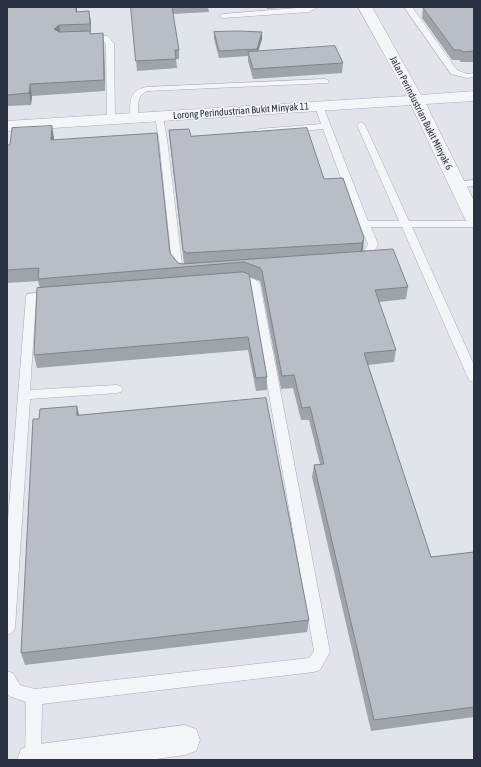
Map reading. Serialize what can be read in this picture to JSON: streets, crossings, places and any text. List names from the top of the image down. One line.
{"streets":{"street":["Lorong Perindustrian Bukit Minyak 11","Jalan Perindustrian Bukit Minyak 6"]},"crossings":[["Lorong Perindustrian Bukit Minyak 11","Jalan Perindustrian Bukit Minyak 6"]]}
